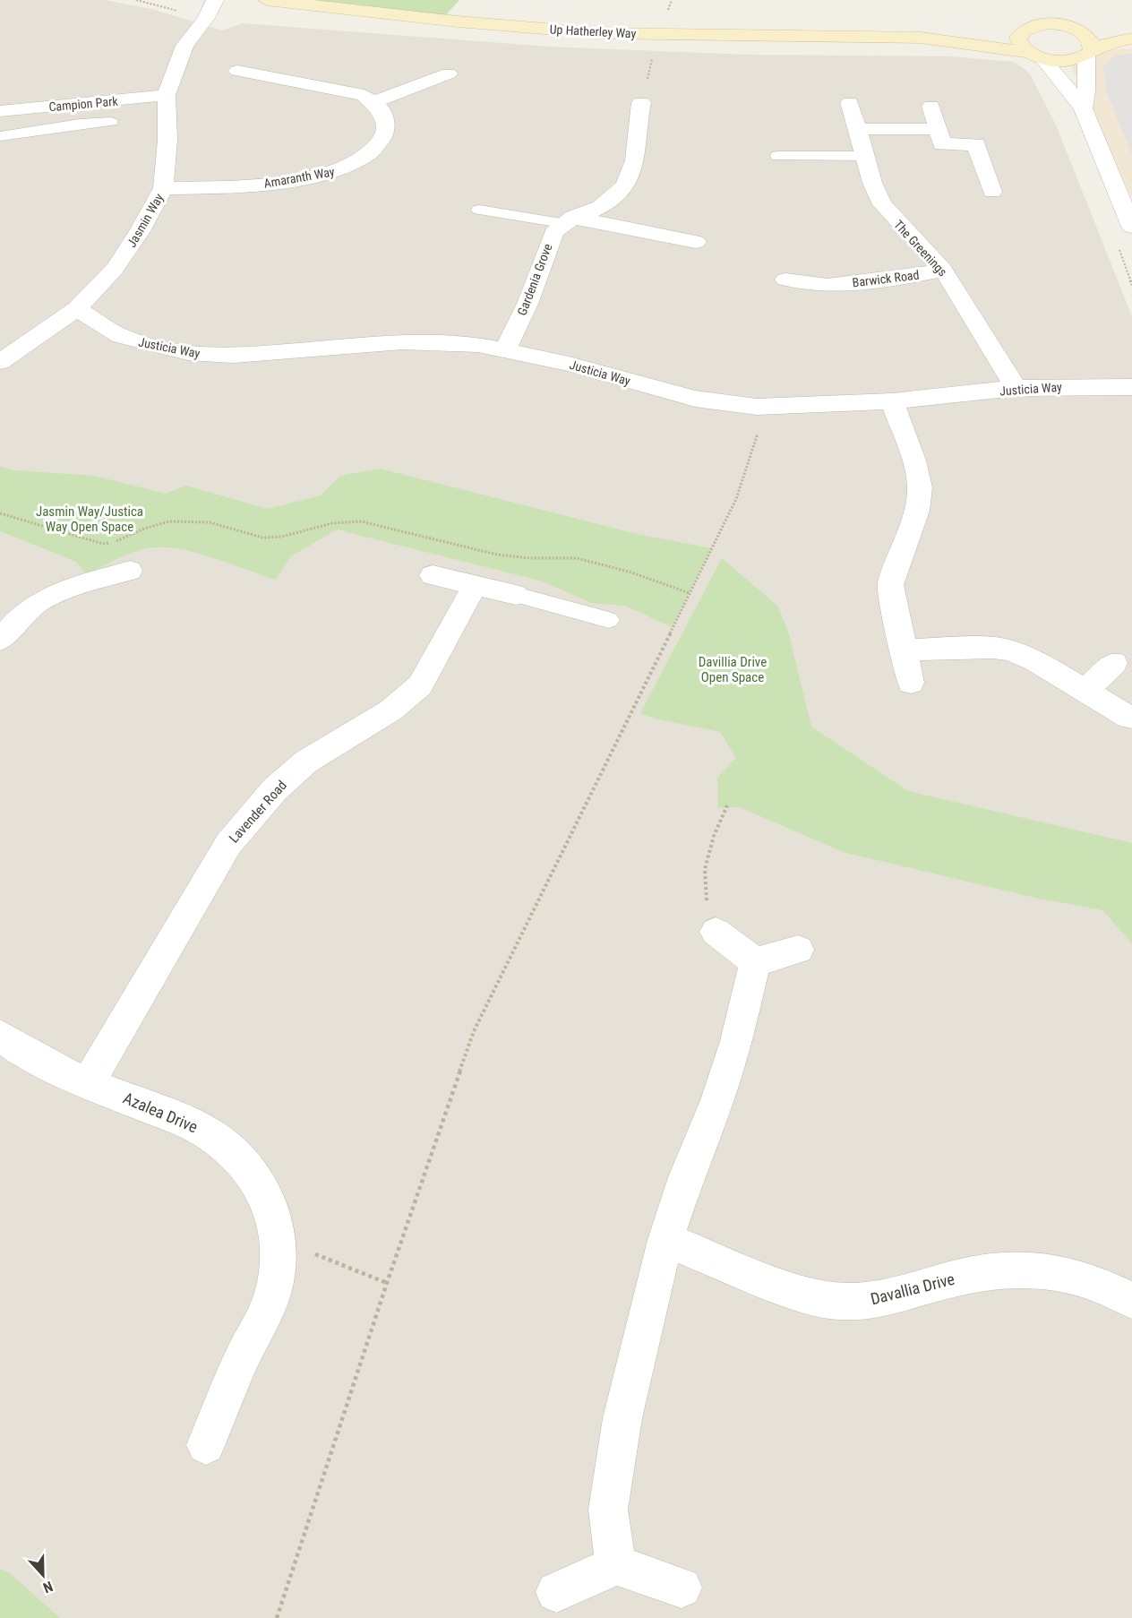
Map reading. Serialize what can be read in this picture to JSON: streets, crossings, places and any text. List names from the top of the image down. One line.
{"streets":{"street":["Up Hatherley Way","Campion Park","Amaranth Way","Jasmin Way","The Greenings","Barwick Road","Gardenia Grove","Justicia Way","Lavender Road","Azalea Drive","Davallia Drive"]},"crossings":[["Campion Park","Jasmin Way"],["Amaranth Way","Jasmin Way"],["Jasmin Way","Justicia Way"],["The Greenings","Barwick Road"],["The Greenings","Justicia Way"],["Gardenia Grove","Justicia Way"],["Lavender Road","Azalea Drive"]],"parks":["Jasmin Way/Justica Way Open Space","Davillia Drive Open Space"],"north":"bottom"}
